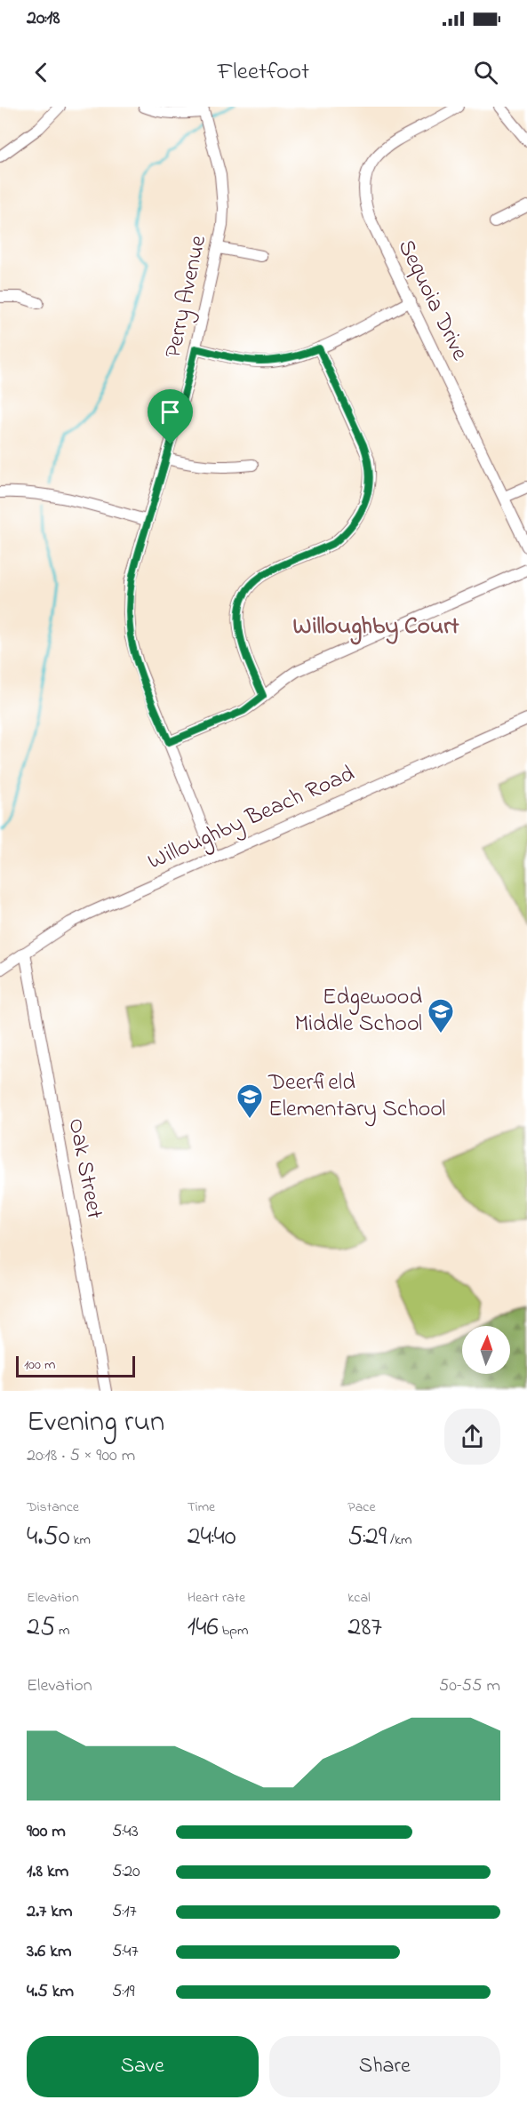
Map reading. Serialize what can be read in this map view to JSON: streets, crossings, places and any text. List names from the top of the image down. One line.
{"streets":{"street":["Perry Avenue","Sequoia Drive","Willoughby Beach Road","Oak Street"]},"crossings":[["Perry Avenue","Willoughby Beach Road"],["Willoughby Beach Road","Oak Street"]],"districts":["Willoughby Court"],"places":{"school or university":["Edgewood Middle School","Deerfield Elementary School"]},"scale_bar":"100 m","north":"top","page":{"status":"20:18","header":"Fleetfoot","scale":"100 m","heading":["Evening run","20:18 · 5 × 900 m"],"stats":[["Distance","4.50 km"],["Time","24:40"],["Pace","5:29 /km"],["Elevation","25 m"],["Heart rate","146 bpm"],["kcal","287"]],"chart":["Elevation","50–55 m"],"list":[{"name":"900 m","note":"5:43"},{"name":"1.8 km","note":"5:20"},{"name":"2.7 km","note":"5:17"},{"name":"3.6 km","note":"5:47"},{"name":"4.5 km","note":"5:19"}],"buttons":["Save","Share"]}}
